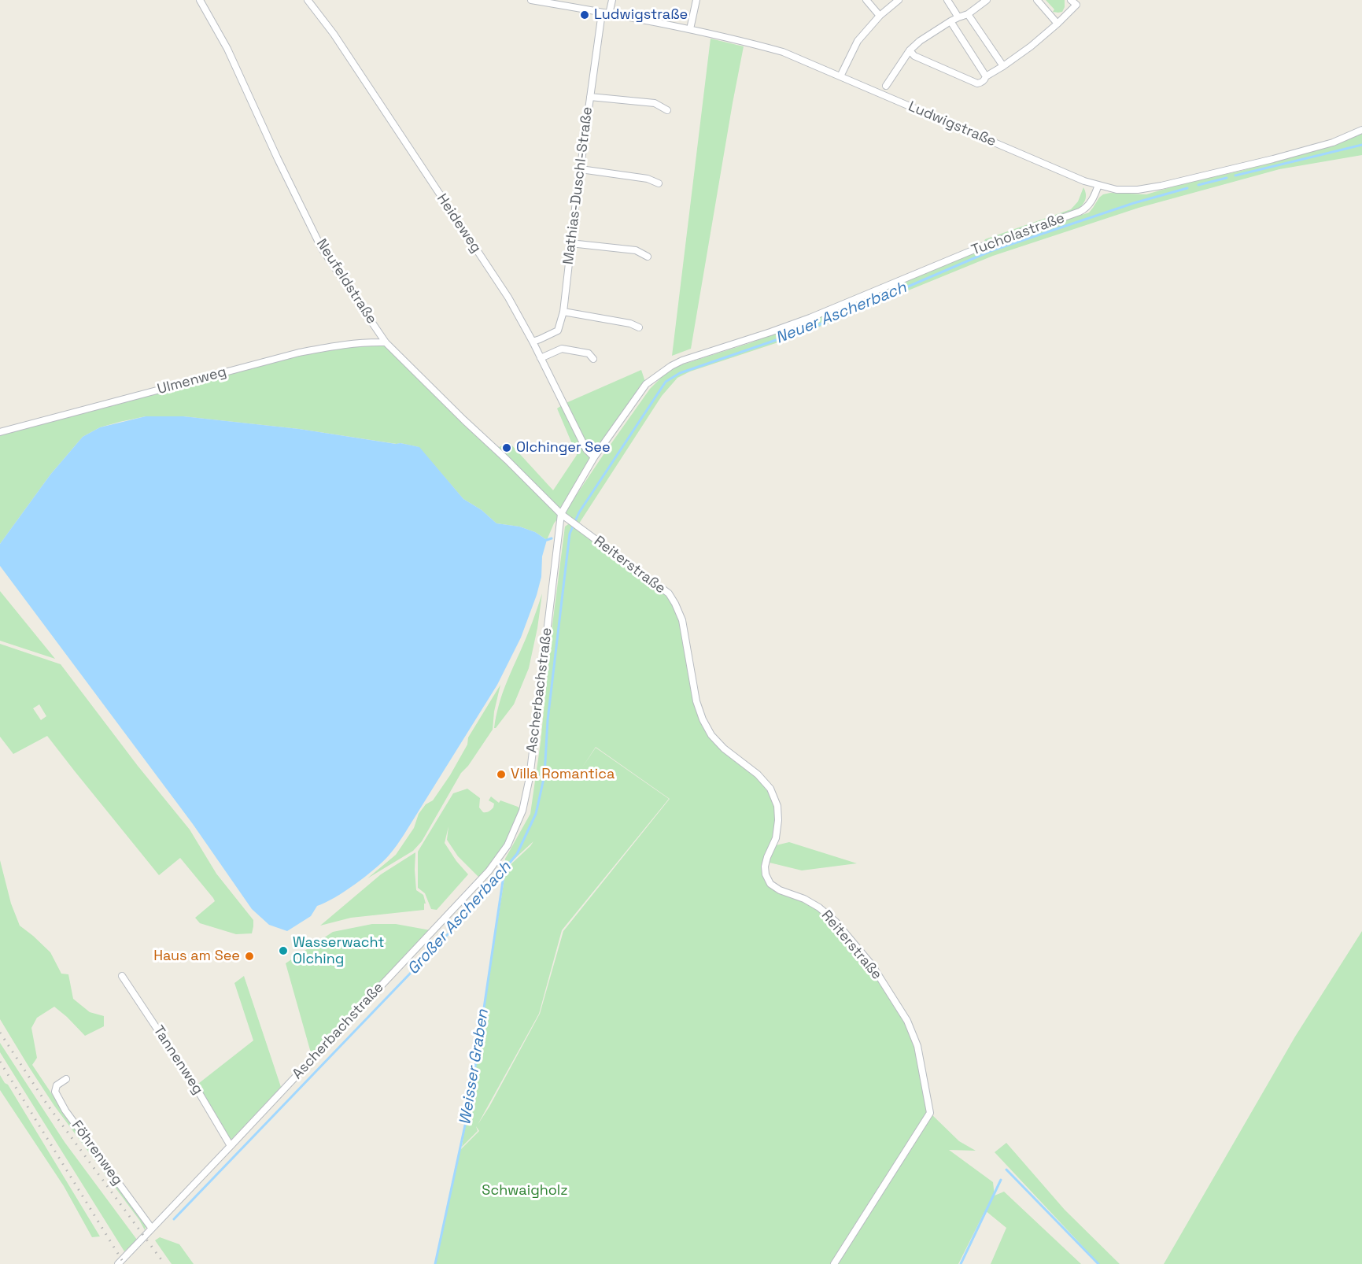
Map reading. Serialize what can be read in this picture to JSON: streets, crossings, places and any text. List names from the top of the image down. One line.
{"streets":{"street":["Ludwigstraße","Mathias-Duschl-Straße","Heideweg","Tucholastraße","Neufeldstraße","Ulmenweg","Reiterstraße","Ascherbachstraße","Tannenweg","Föhrenweg"]},"crossings":[["Ludwigstraße","Mathias-Duschl-Straße"],["Ludwigstraße","Tucholastraße"],["Mathias-Duschl-Straße","Heideweg"],["Heideweg","Ascherbachstraße"],["Tucholastraße","Ascherbachstraße"],["Neufeldstraße","Ulmenweg"],["Neufeldstraße","Reiterstraße"],["Neufeldstraße","Ascherbachstraße"],["Reiterstraße","Ascherbachstraße"],["Ascherbachstraße","Tannenweg"],["Ascherbachstraße","Föhrenweg"]],"water":["Neuer Ascherbach","Großer Ascherbach","Weisser Graben"],"parks":["Schwaigholz"],"places":["Ludwigstraße","Olchinger See","Villa Romantica","Wasserwacht Olching","Haus am See"]}
